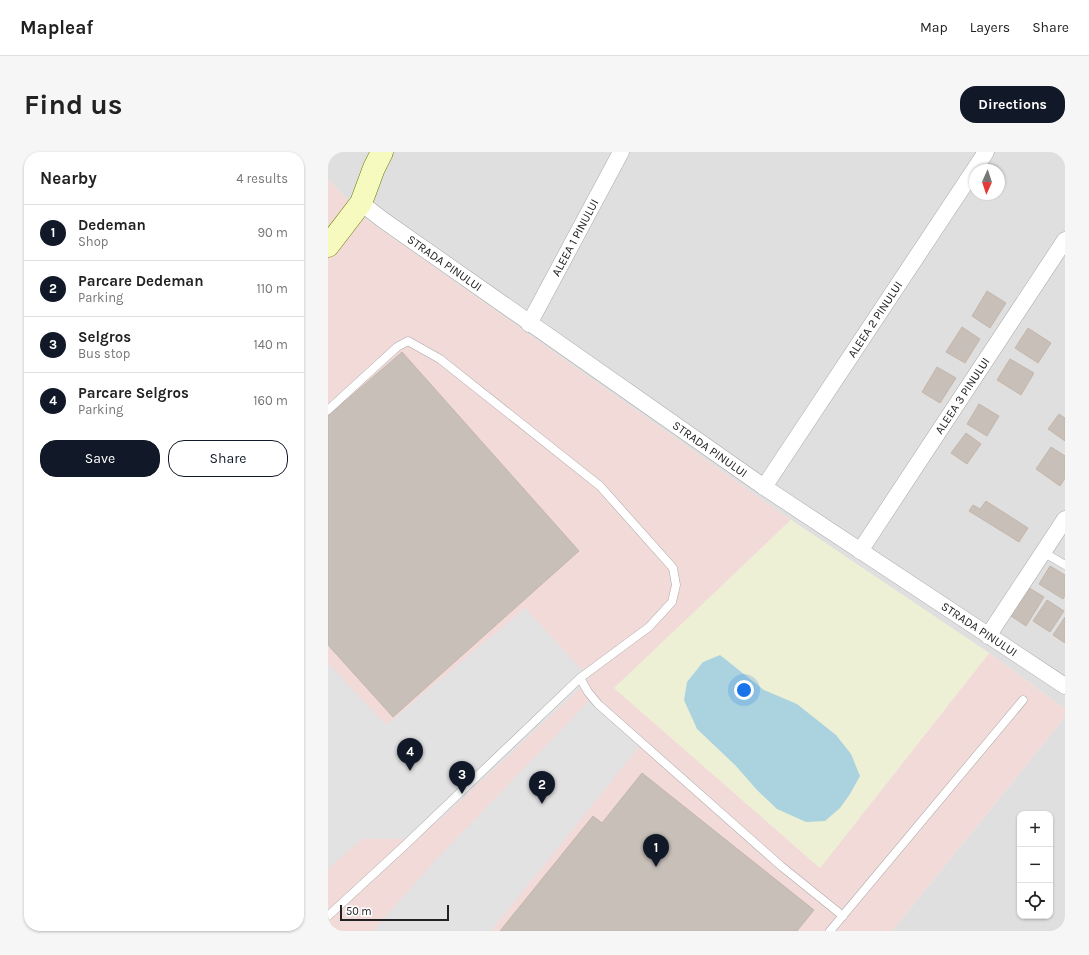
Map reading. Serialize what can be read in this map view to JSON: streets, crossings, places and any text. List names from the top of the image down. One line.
{"streets":{"street":["ALEEA 1 PINULUI","STRADA PINULUI","ALEEA 2 PINULUI","ALEEA 3 PINULUI"]},"crossings":[["ALEEA 1 PINULUI","STRADA PINULUI"],["STRADA PINULUI","ALEEA 2 PINULUI"],["STRADA PINULUI","ALEEA 3 PINULUI"]],"scale_bar":"50 m","north":"bottom","page":{"header":"Mapleaf","nav":["Map","Layers","Share"],"buttons":["Directions",["Save","Share"]],"title":"Find us","heading":["Nearby","4 results"],"list":[{"mark":"1","name":"Dedeman","note":"Shop","value":"90 m"},{"mark":"2","name":"Parcare Dedeman","note":"Parking","value":"110 m"},{"mark":"3","name":"Selgros","note":"Bus stop","value":"140 m"},{"mark":"4","name":"Parcare Selgros","note":"Parking","value":"160 m"}],"pins":["4","3","2","1"],"map_buttons":["+","−"],"scale":"50 m"}}
